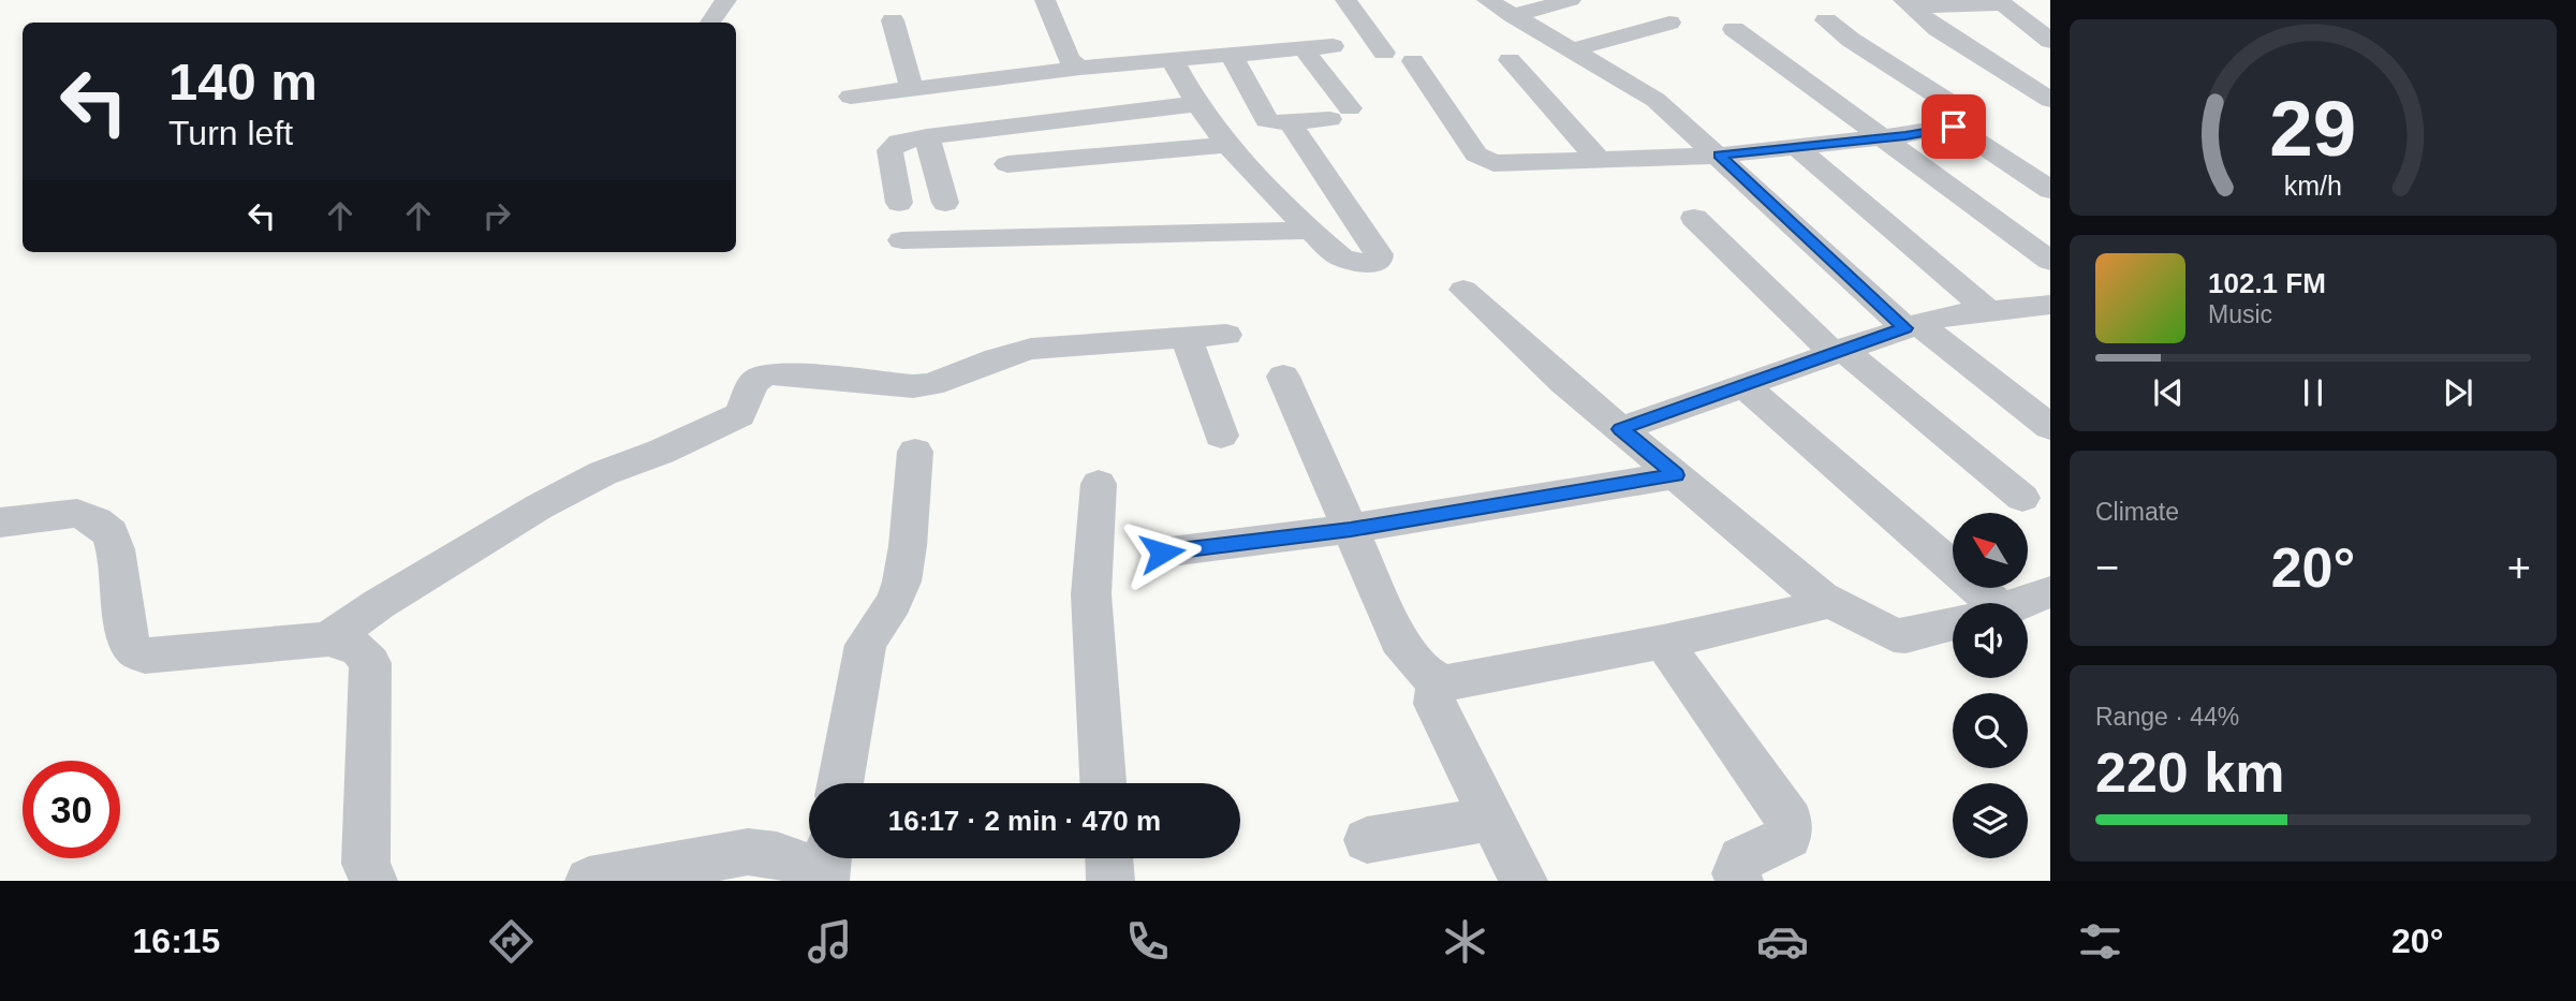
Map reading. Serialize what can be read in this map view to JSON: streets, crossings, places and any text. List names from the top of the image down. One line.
{"north":"top left","page":{"turn":["140 m","Turn left"],"song":["102.1 FM","Music"],"tile":["Climate",["Range · 44%","220 km"]],"heat":["−","20°","+"],"limit":"30","trip":"16:17 · 2 min · 470 m","tabs":["16:15","20°"],"gauge":["29","km/h"]}}
